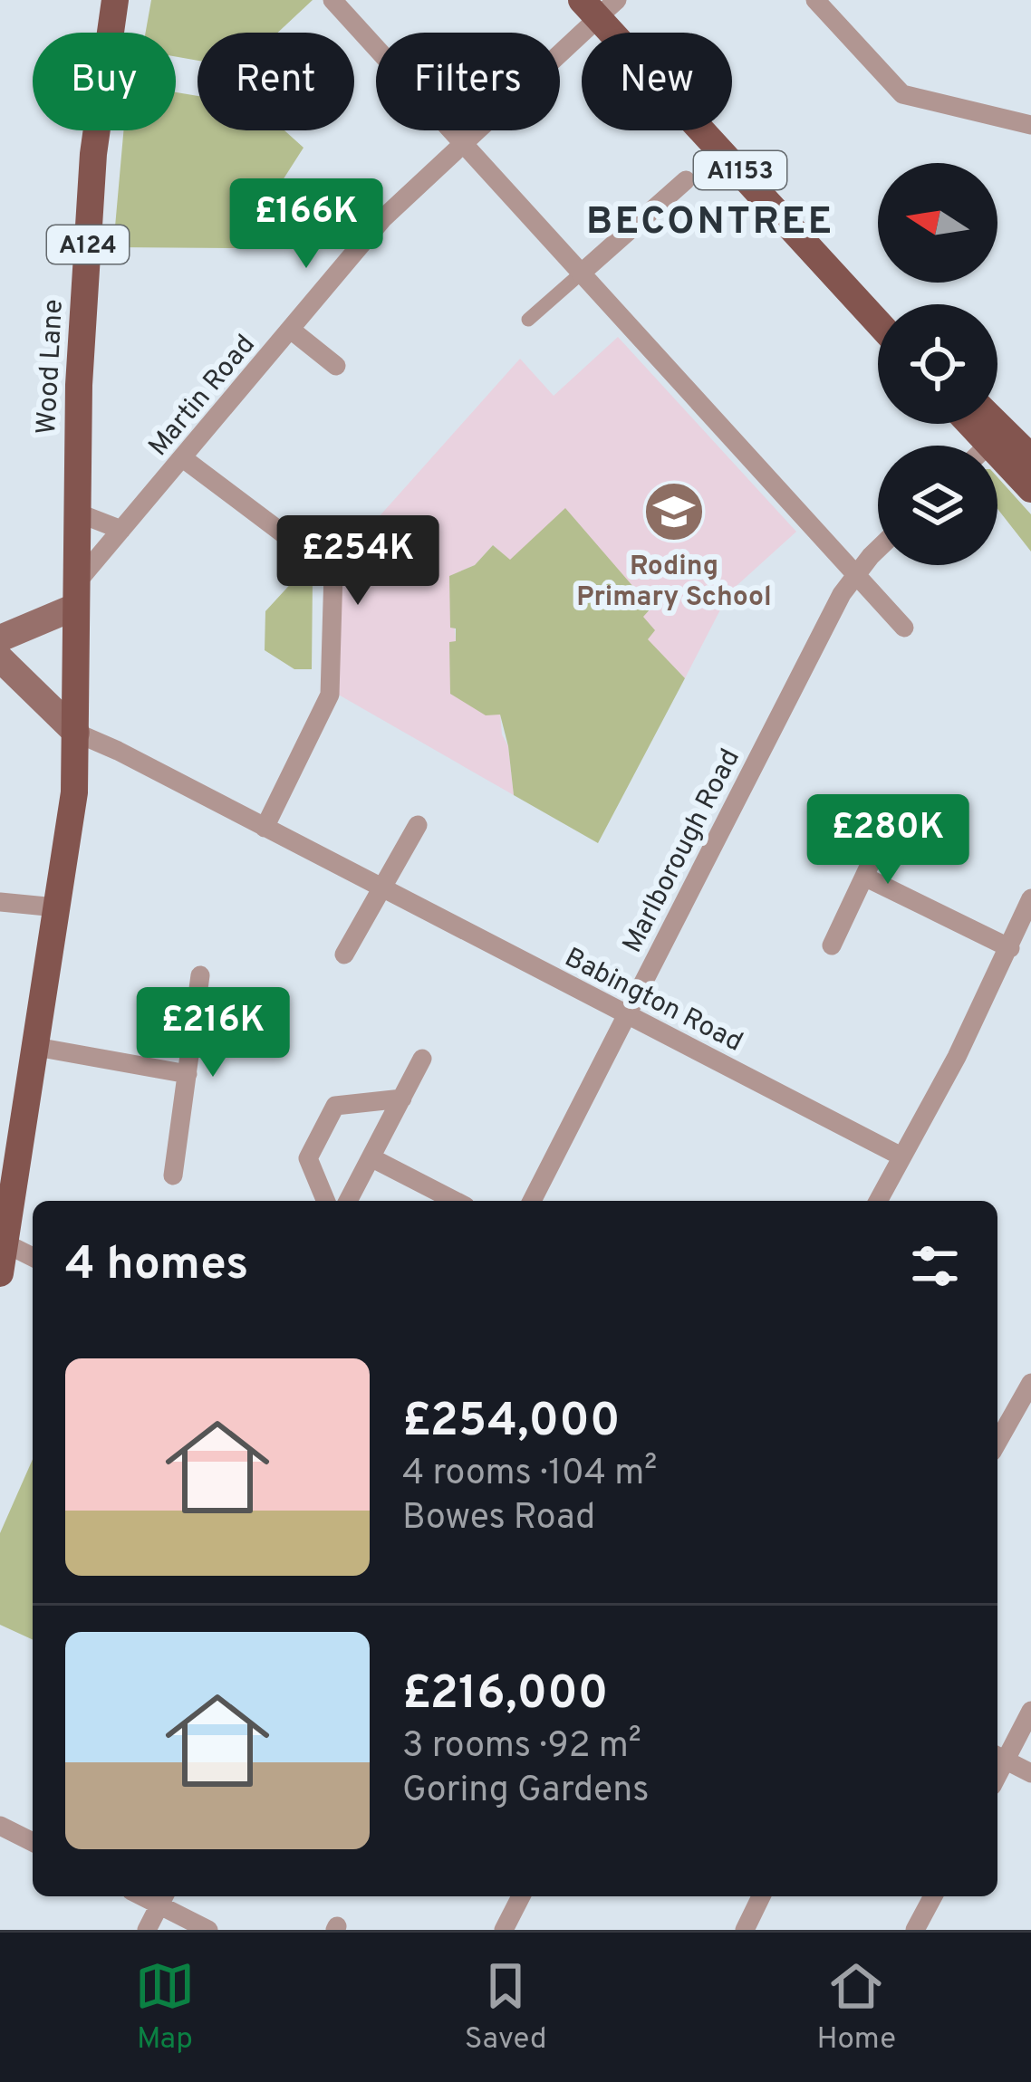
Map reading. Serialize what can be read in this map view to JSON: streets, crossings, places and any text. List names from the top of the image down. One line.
{"streets":{"main road":["A1153","A124","Wood Lane"],"street":["Martin Road","Marlborough Road","Babington Road"]},"crossings":[["A1153","Martin Road"],["A124","Wood Lane"],["A124","Martin Road"],["A124","Babington Road"],["Wood Lane","Martin Road"],["Marlborough Road","Babington Road"]],"districts":["BECONTREE"],"places":{"school or university":["Roding Primary School"]},"north":"left","page":{"chip":["Buy","Rent","Filters","New"],"price":["£166K","£254K","£280K","£216K"],"heading":"4 homes","list":[{"name":"£254,000","note":"4 rooms · 104 m² · Bowes Road"},{"name":"£216,000","note":"3 rooms · 92 m² · Goring Gardens"}],"tabs":["Map","Saved","Home"]}}
